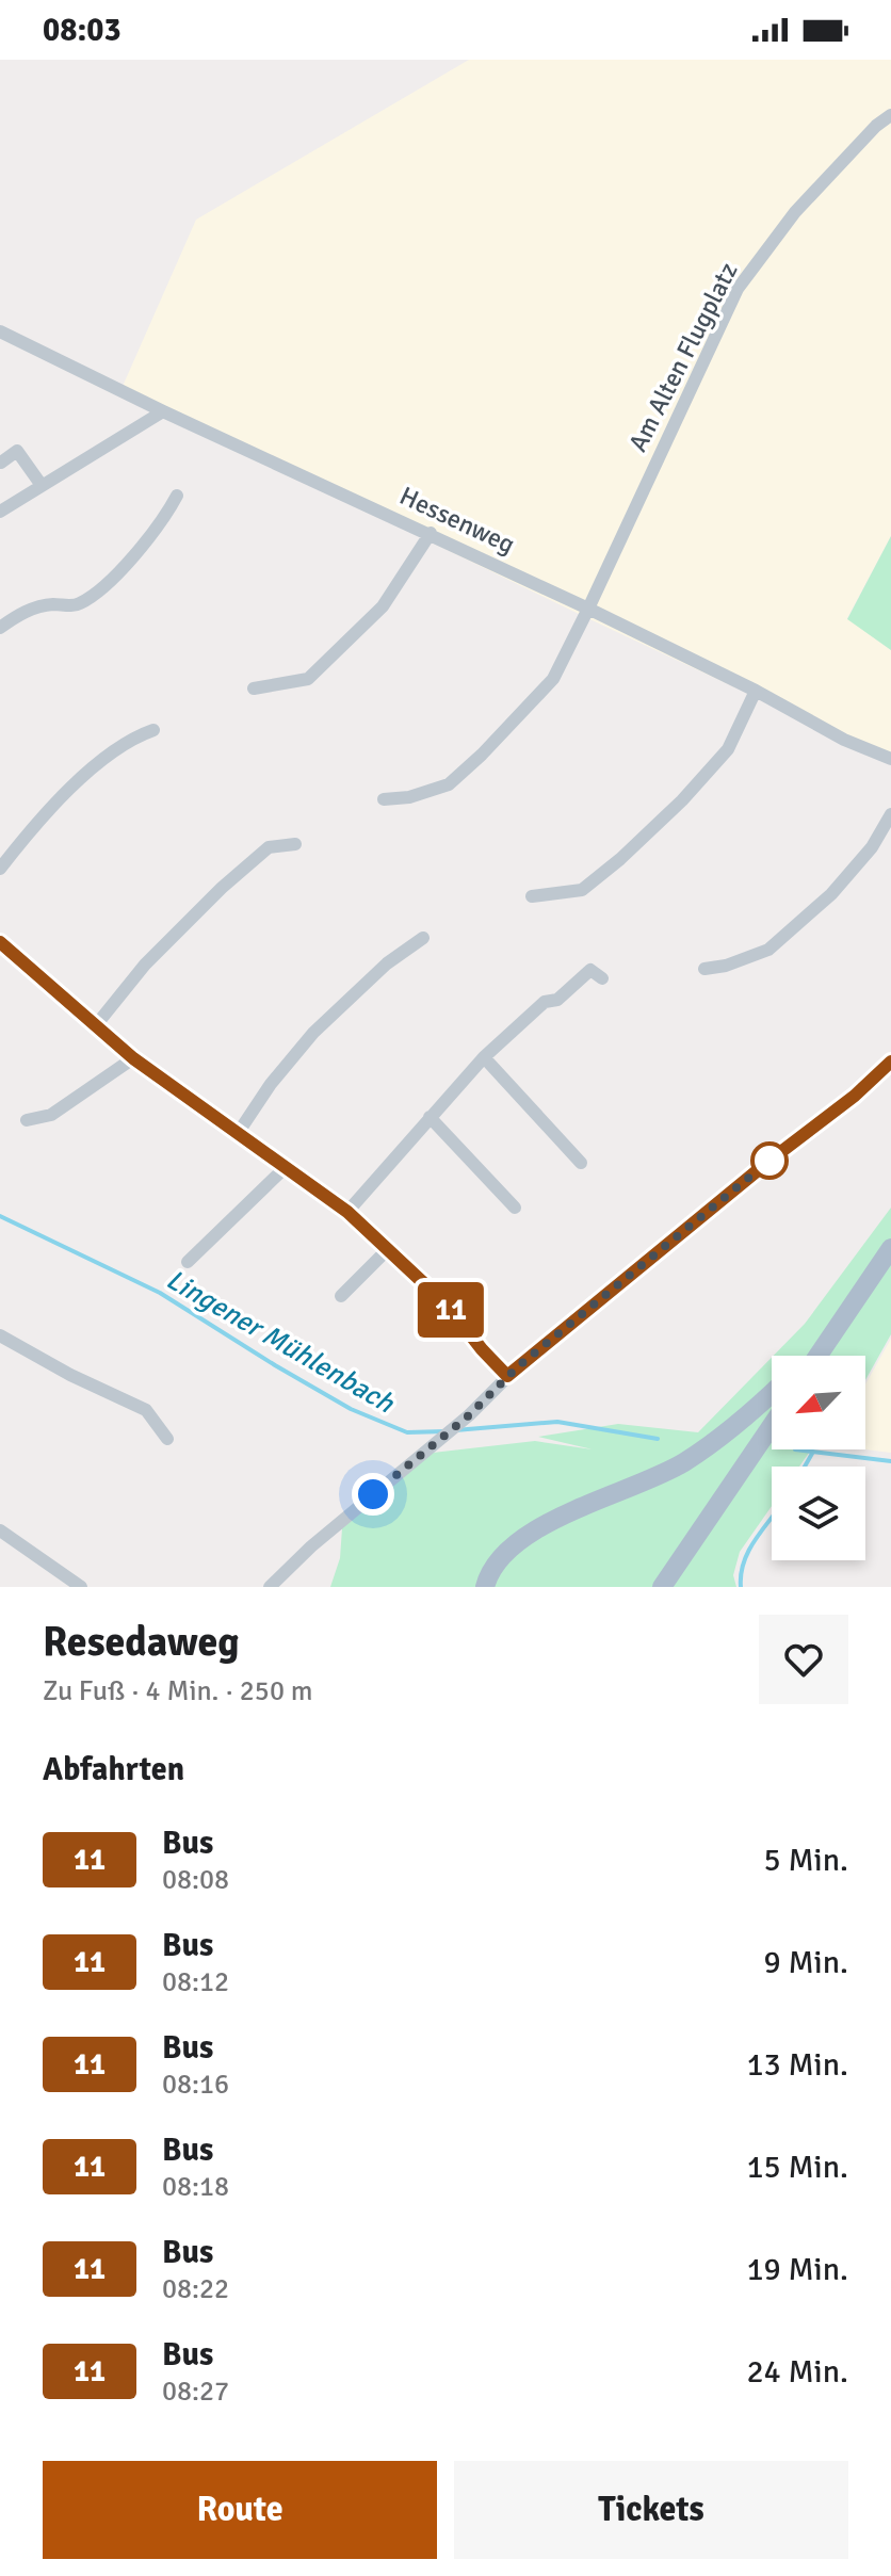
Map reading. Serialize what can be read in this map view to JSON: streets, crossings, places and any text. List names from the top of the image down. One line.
{"streets":{"street":["Am Alten Flugplatz","Hessenweg"]},"crossings":[["Am Alten Flugplatz","Hessenweg"]],"water":["Lingener Mühlenbach"],"lines":["bus line 11"],"north":"bottom left","page":{"status":"08:03","on_map":"11","heading":[["Resedaweg","Zu Fuß · 4 Min. · 250 m"],"Abfahrten"],"list":[{"mark":"11","name":"Bus","note":"08:08","value":"5 Min."},{"mark":"11","name":"Bus","note":"08:12","value":"9 Min."},{"mark":"11","name":"Bus","note":"08:16","value":"13 Min."},{"mark":"11","name":"Bus","note":"08:18","value":"15 Min."},{"mark":"11","name":"Bus","note":"08:22","value":"19 Min."},{"mark":"11","name":"Bus","note":"08:27","value":"24 Min."}],"buttons":["Route","Tickets"]}}
